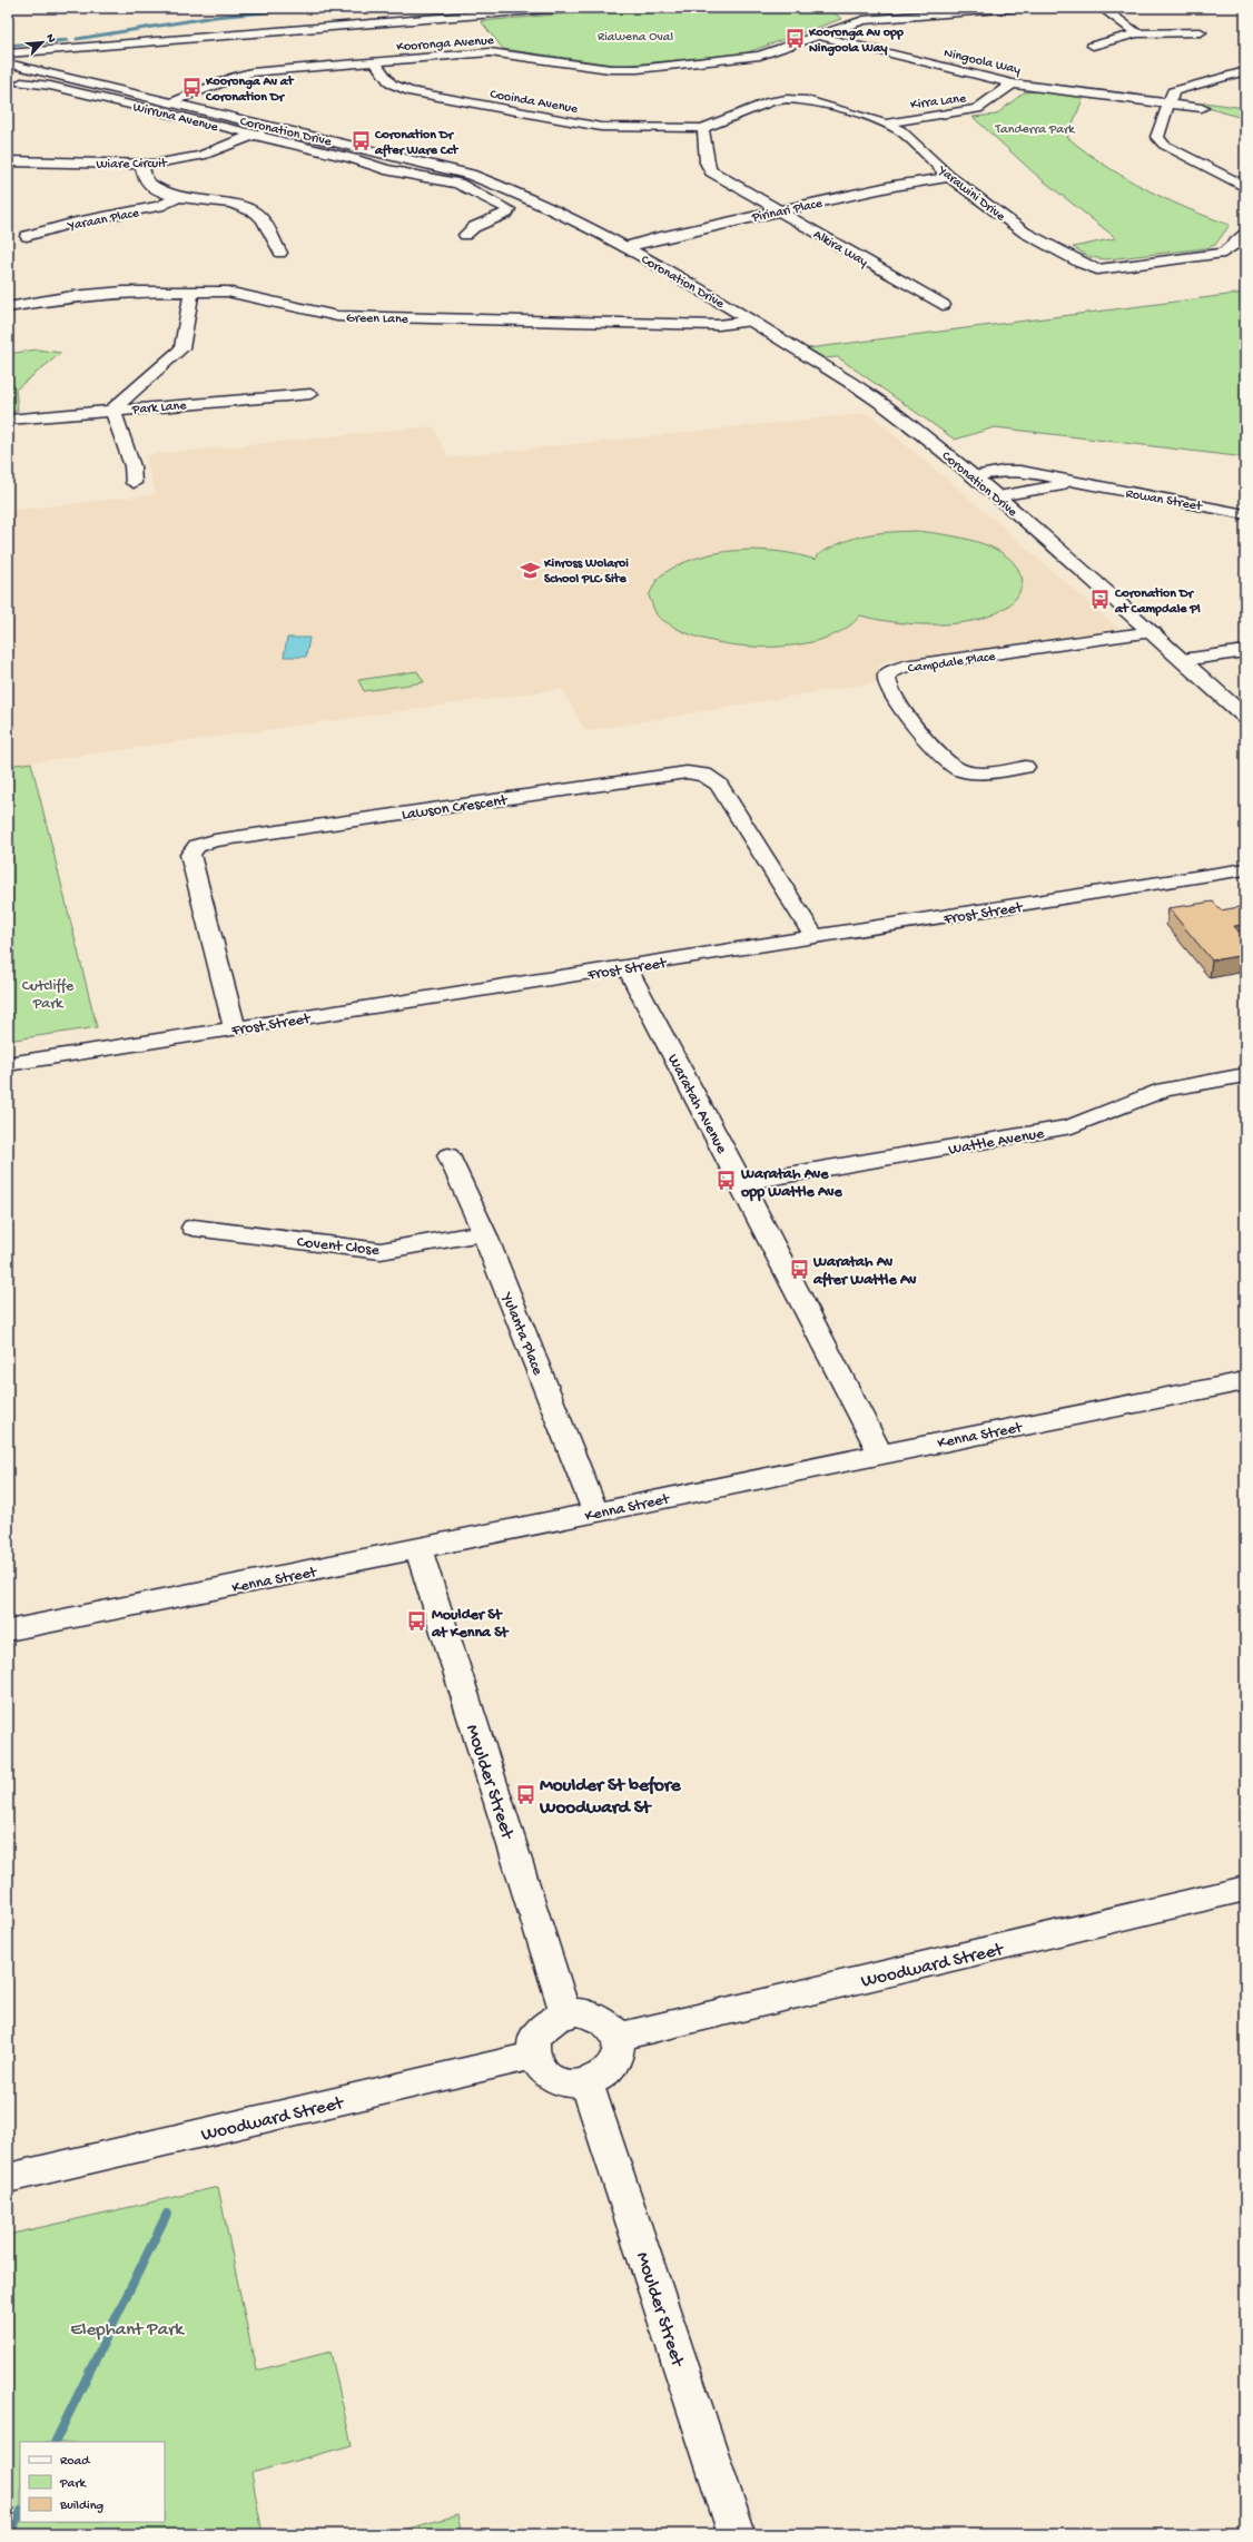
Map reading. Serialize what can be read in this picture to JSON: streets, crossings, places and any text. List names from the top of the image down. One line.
{"streets":{"street":["Kooronga Avenue","Ningoola Way","Cooinda Avenue","Kirra Lane","Wirruna Avenue","Coronation Drive","Wiare Circuit","Yarawini Drive","Pirinari Place","Yaraan Place","Alkira Way","Green Lane","Park Lane","Rowan Street","Campdale Place","Lawson Crescent","Frost Street","Waratah Avenue","Wattle Avenue","Covent Close","Yulanta Place","Kenna Street","Moulder Street","Woodward Street"]},"crossings":[["Kooronga Avenue","Ningoola Way"],["Kooronga Avenue","Cooinda Avenue"],["Kooronga Avenue","Coronation Drive"],["Ningoola Way","Kirra Lane"],["Cooinda Avenue","Yarawini Drive"],["Cooinda Avenue","Alkira Way"],["Kirra Lane","Yarawini Drive"],["Wirruna Avenue","Wiare Circuit"],["Coronation Drive","Wiare Circuit"],["Coronation Drive","Pirinari Place"],["Coronation Drive","Green Lane"],["Coronation Drive","Rowan Street"],["Coronation Drive","Campdale Place"],["Yarawini Drive","Pirinari Place"],["Yarawini Drive","Alkira Way"],["Pirinari Place","Alkira Way"],["Lawson Crescent","Frost Street"],["Frost Street","Waratah Avenue"],["Waratah Avenue","Wattle Avenue"],["Waratah Avenue","Kenna Street"],["Covent Close","Yulanta Place"],["Yulanta Place","Kenna Street"],["Kenna Street","Moulder Street"],["Moulder Street","Woodward Street"]],"parks":["Riawena Oval","Tanderra Park","Cutcliffe Park","Elephant Park"],"places":{"bus stop":["Kooronga Av opp Ningoola Way","Kooronga Av at Coronation Dr","Coronation Dr after Ware Cct","Coronation Dr at Campdale Pl","Waratah Ave opp Wattle Ave","Waratah Av after Wattle Av","Moulder St at Kenna St","Moulder St before Woodward St"],"school or university":["Kinross Wolaroi School PLC Site"]},"legend":["Road","Park","Building"],"north":"top right"}
